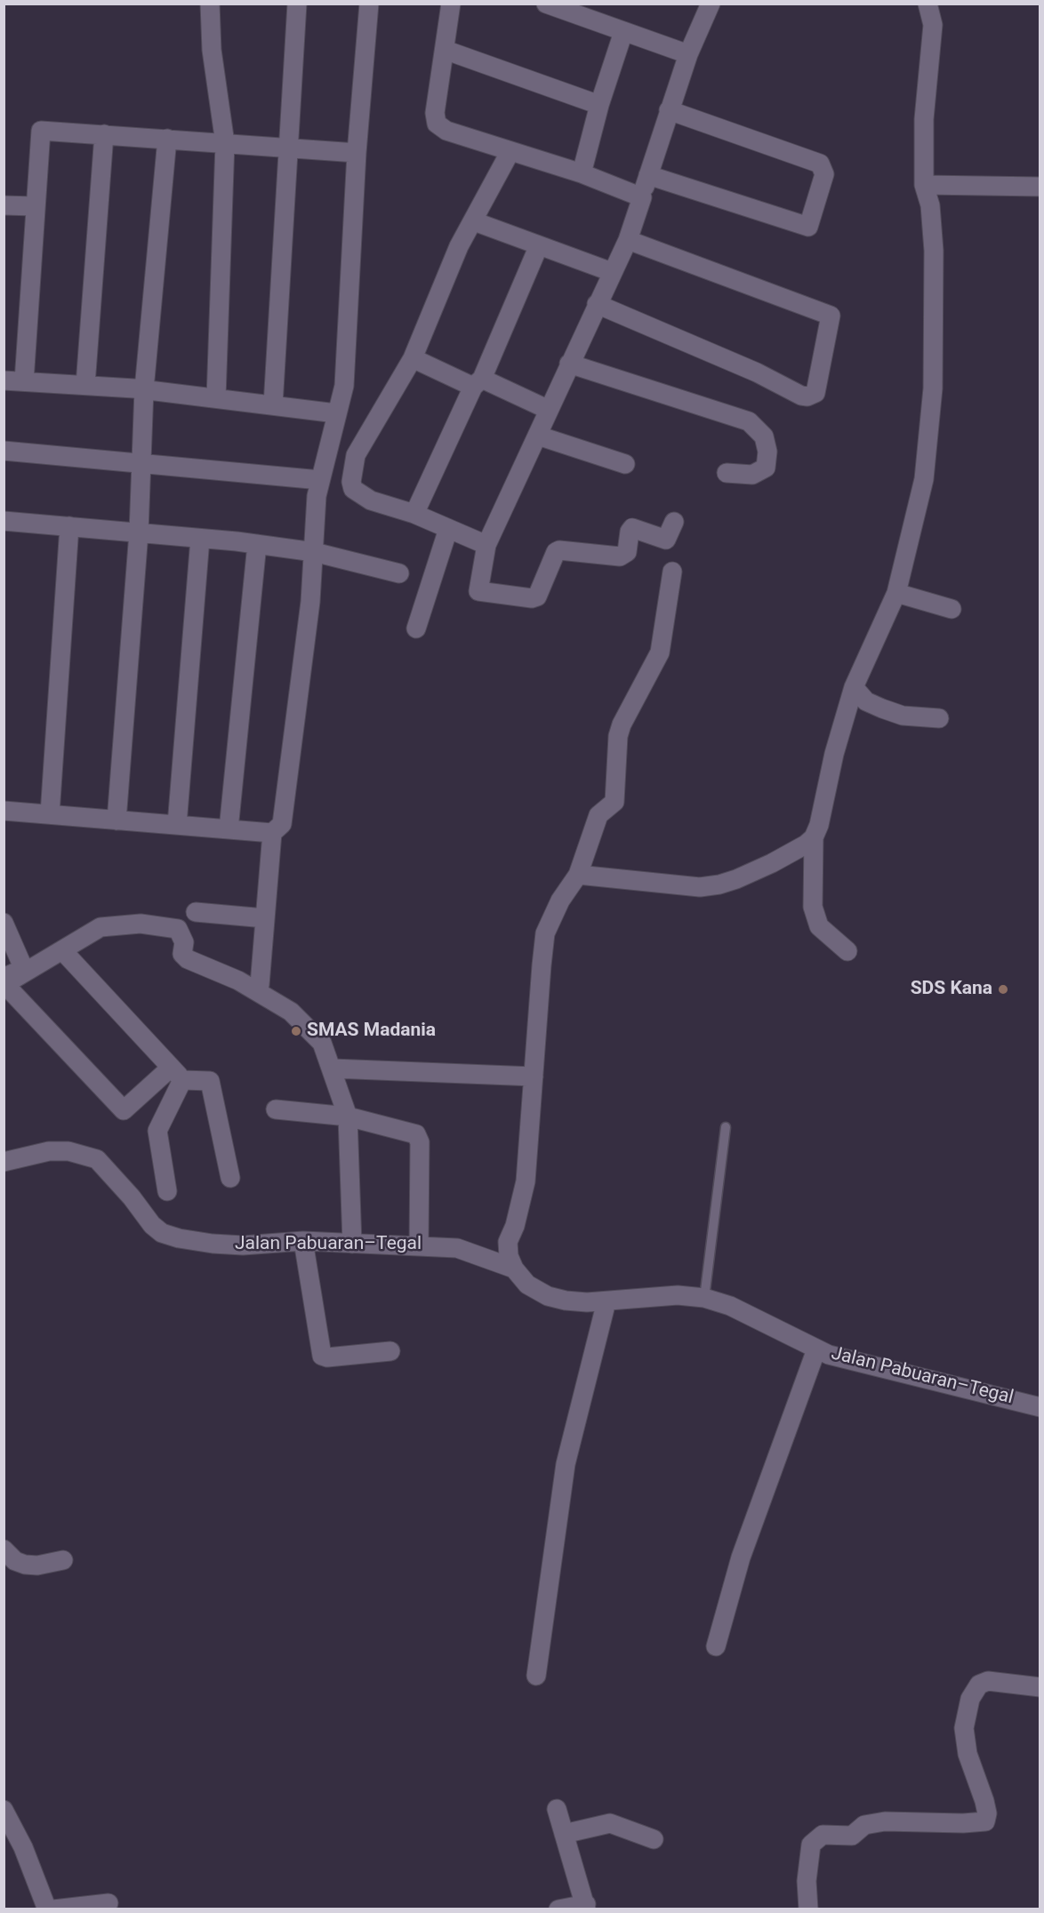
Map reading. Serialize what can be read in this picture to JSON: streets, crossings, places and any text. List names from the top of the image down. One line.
{"streets":{"street":["Jalan Pabuaran–Tegal"]},"places":["SDS Kana","SMAS Madania"]}
